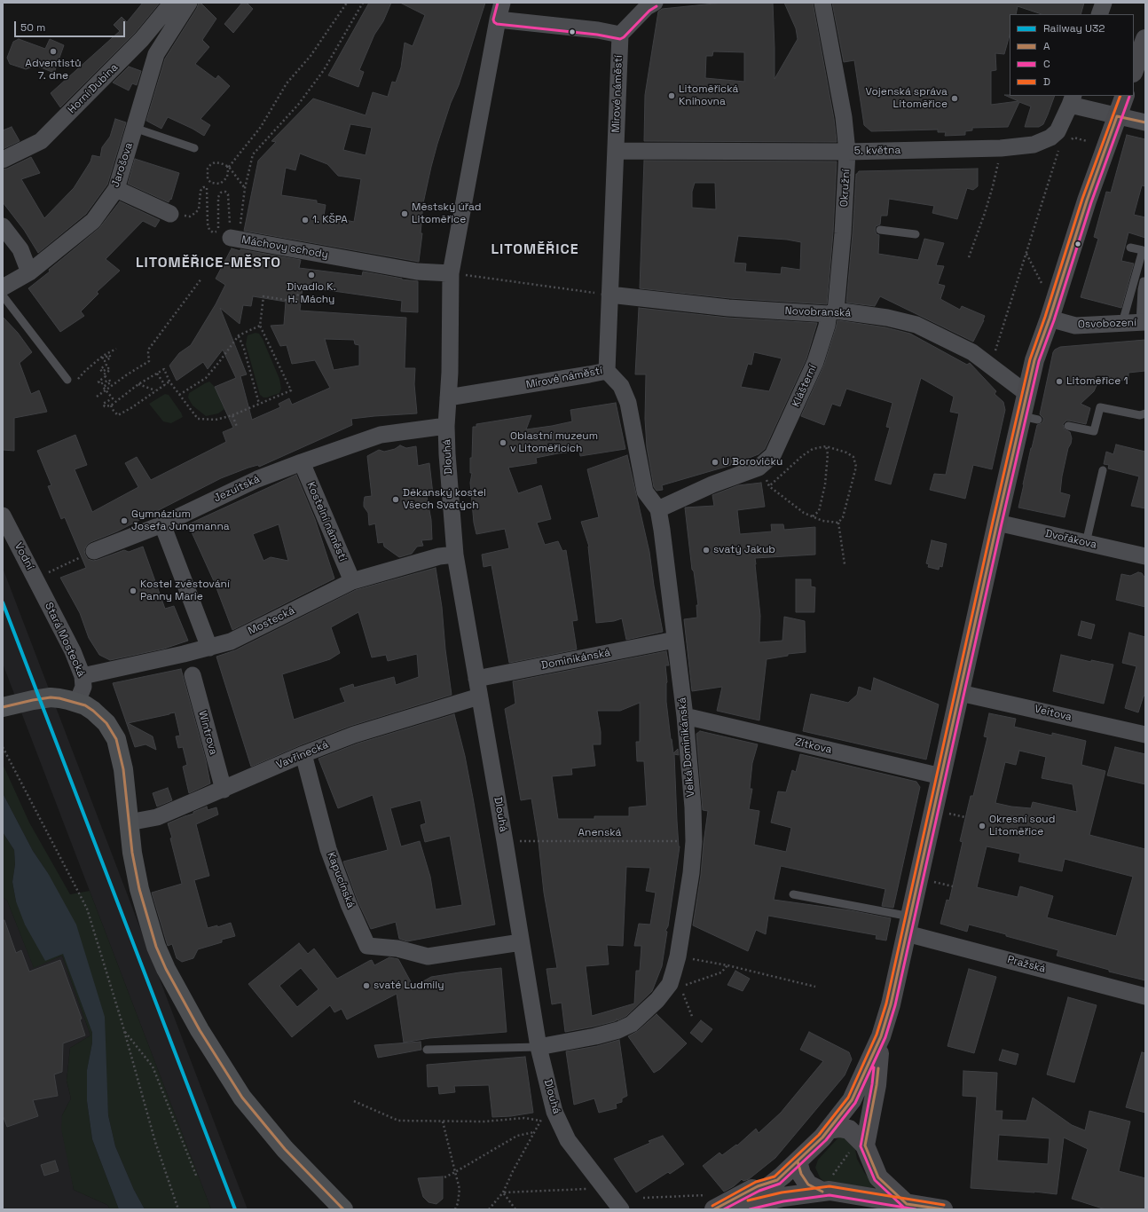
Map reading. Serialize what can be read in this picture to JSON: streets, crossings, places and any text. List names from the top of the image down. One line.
{"streets":{"street":["Horní Dubina","Mírové náměstí","5. května","Jarošova","Okružní","Máchovy schody","Novobranská","Osvobození","Klášterní","Dlouhá","Jezuitská","Kostelní náměstí","Dvořákova","Vodní","Mostecká","Stará Mostecká","Dominikánská","Veitova","Wintrova","Zítkova","Velká Dominikánská","Vavřinecká","Kapucínská","Pražská"],"path":["Anenská"]},"crossings":[["Mírové náměstí","5. května"],["Mírové náměstí","Novobranská"],["Mírové náměstí","Dlouhá"],["Mírové náměstí","Velká Dominikánská"],["5. května","Okružní"],["Okružní","Novobranská"],["Okružní","Klášterní"],["Novobranská","Klášterní"],["Dlouhá","Jezuitská"],["Dlouhá","Mostecká"],["Dlouhá","Dominikánská"],["Dlouhá","Velká Dominikánská"],["Dlouhá","Vavřinecká"],["Dlouhá","Anenská"],["Dlouhá","Kapucínská"],["Jezuitská","Kostelní náměstí"],["Kostelní náměstí","Mostecká"],["Vodní","Stará Mostecká"],["Mostecká","Stará Mostecká"],["Dominikánská","Velká Dominikánská"],["Wintrova","Vavřinecká"],["Zítkova","Velká Dominikánská"],["Velká Dominikánská","Anenská"],["Vavřinecká","Kapucínská"]],"districts":["LITOMĚŘICE","LITOMĚŘICE-MĚSTO"],"places":["Adventistů 7. dne","Litoměřická Knihovna","Vojenská správa Litoměřice","Městský úřad Litoměřice","1. KŠPA","Divadlo K. H. Máchy","Litoměřice 1","Oblastní muzeum v Litoměřicích","U Borovičku","Děkanský kostel Všech Svatých","Gymnázium Josefa Jungmanna","svatý Jakub","Kostel zvěstování Panny Marie","Okresní soud Litoměřice","svaté Ludmily"],"lines":["transit line C","transit line D","transit line A","rail line U32"],"legend":["Railway U32","A","C","D"],"scale_bar":"50 m"}
